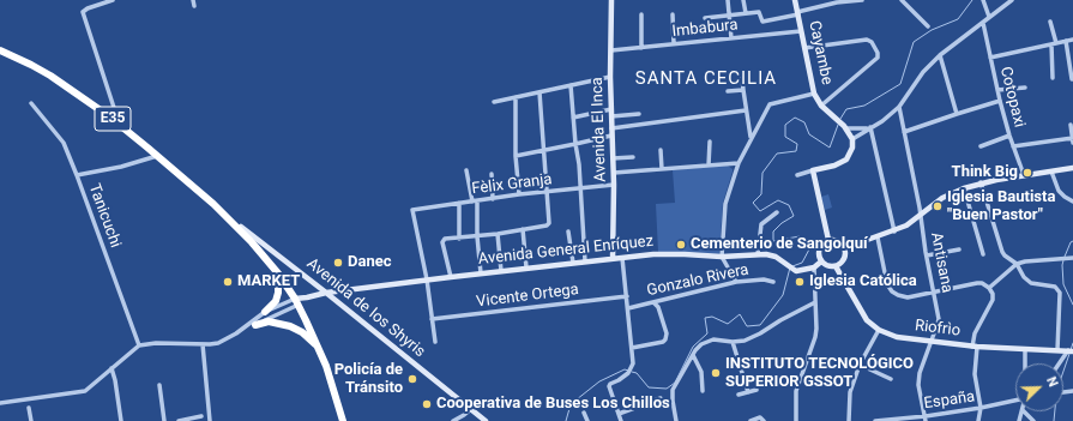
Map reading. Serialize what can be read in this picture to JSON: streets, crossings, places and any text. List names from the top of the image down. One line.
{"streets":{"highway":["E35"],"street":["Imbabura","Cayambe","Cotopaxi","Avenida El Inca","Fèlix Granja","Tanicuchi","Avenida General Enríquez","Antisana","Gonzalo Rivera","Vicente Ortega","Avenida de los Shyris","Riofrìo","España"]},"crossings":[["Imbabura","Cayambe"],["Imbabura","Avenida El Inca"],["E35","Avenida General Enríquez"],["E35","Avenida de los Shyris"],["Avenida El Inca","Fèlix Granja"],["Avenida El Inca","Avenida General Enríquez"],["Fèlix Granja","Avenida General Enríquez"],["Tanicuchi","Avenida General Enríquez"],["Avenida General Enríquez","Avenida de los Shyris"],["Antisana","Riofrìo"],["Antisana","España"]],"districts":["SANTA CECILIA"],"places":["Think Big","Iglesia Bautista \"Buen Pastor\"","Cementerio de Sangolquí","Danec","MARKET","Iglesia Católica","INSTITUTO TECNOLÓGICO SUPERIOR GSSOT","Policía de Tránsito","Cooperativa de Buses Los Chillos"],"north":"top right"}
